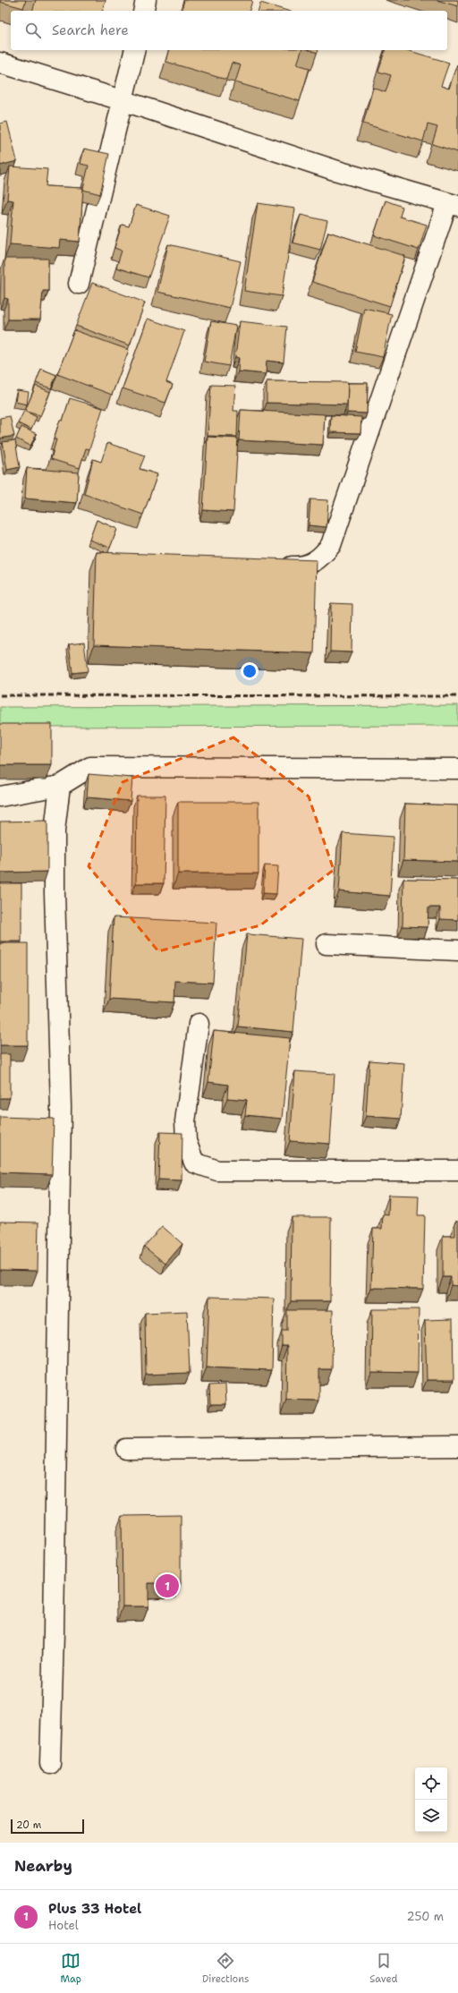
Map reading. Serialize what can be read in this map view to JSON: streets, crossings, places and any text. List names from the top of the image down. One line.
{"scale_bar":"20 m","page":{"search":"Search here","pins":"1","scale":"20 m","heading":"Nearby","list":[{"mark":"1","name":"Plus 33 Hotel","note":"Hotel","value":"250 m"}],"nav":["Map","Directions","Saved"]}}
